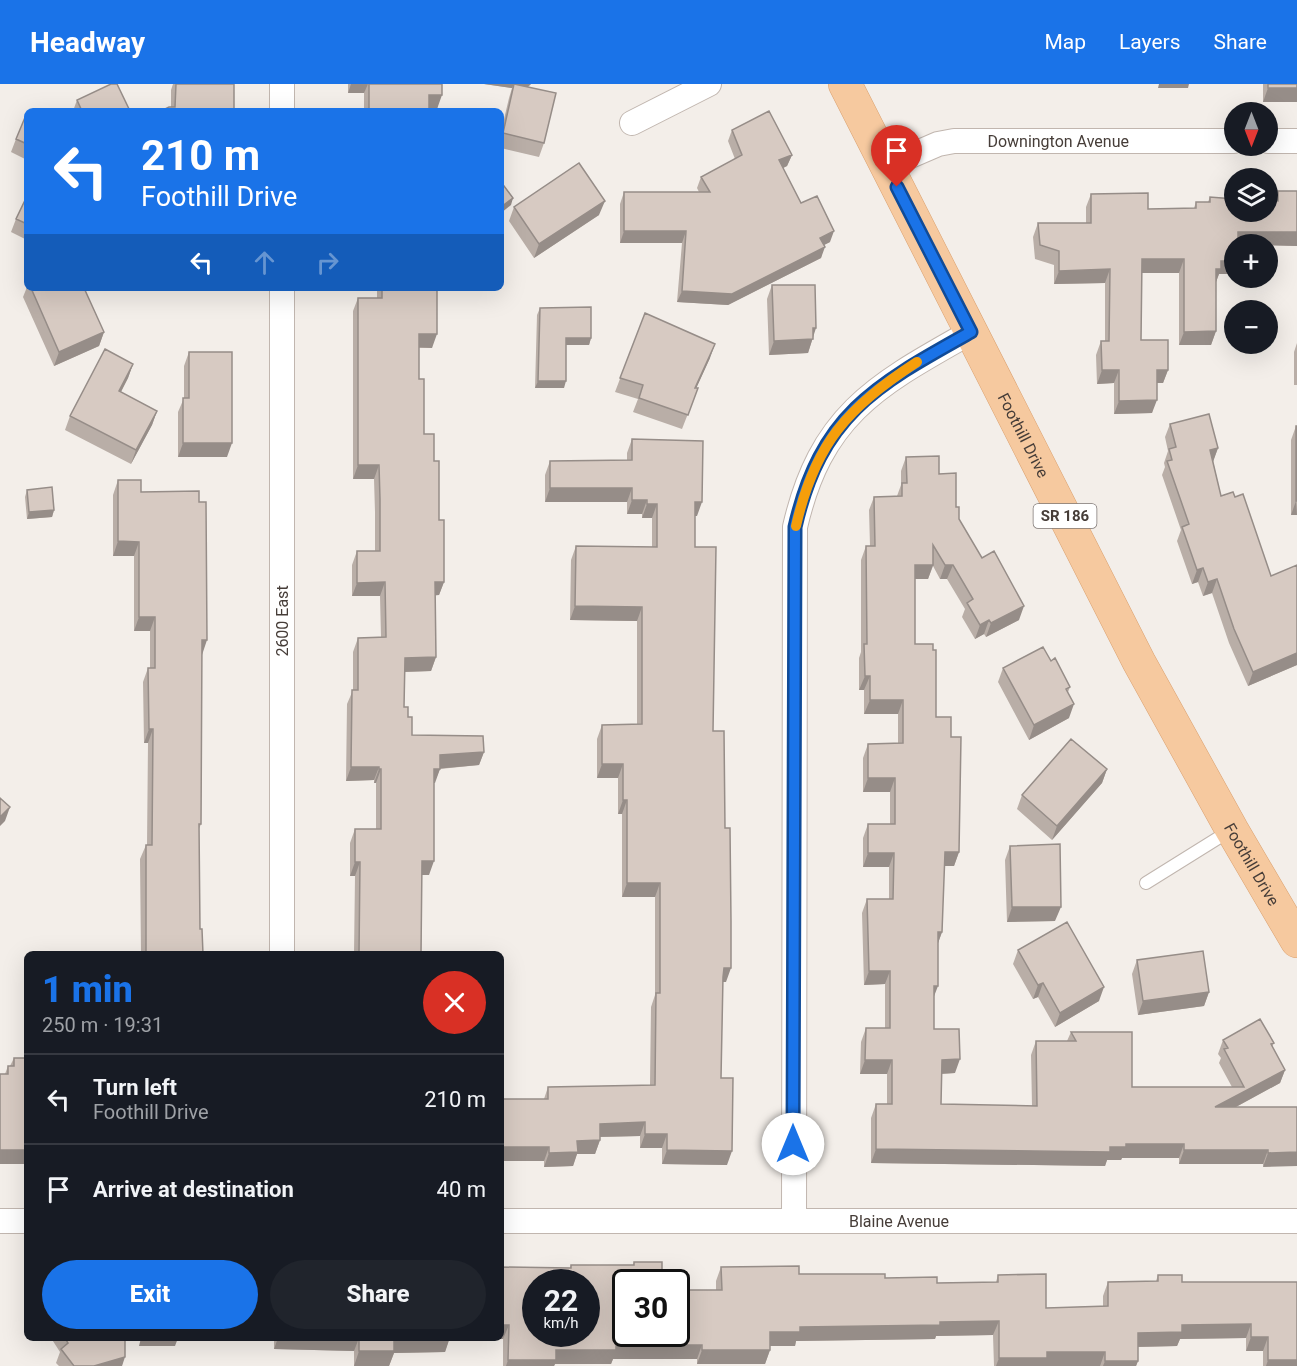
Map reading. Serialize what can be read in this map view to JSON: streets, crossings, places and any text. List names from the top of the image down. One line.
{"streets":{"main road":["Foothill Drive","SR 186"],"street":["Downington Avenue","2600 East","Blaine Avenue"]},"crossings":[["Downington Avenue","Foothill Drive"]],"north":"bottom","page":{"header":"Headway","nav":["Map","Layers","Share"],"map_buttons":["+","−"],"turn":["210 m","Foothill Drive"],"heading":["1 min","250 m · 19:31"],"list":[{"name":"Turn left","note":"Foothill Drive","value":"210 m"},{"name":"Arrive at destination","value":"40 m"}],"buttons":["Exit","Share"],"speed":"22 km/h","limit":"30"}}
